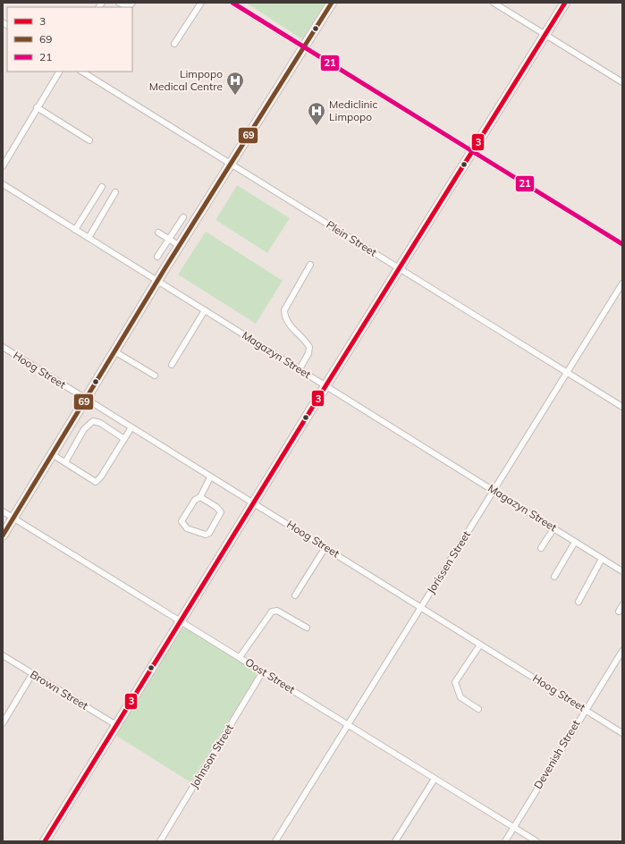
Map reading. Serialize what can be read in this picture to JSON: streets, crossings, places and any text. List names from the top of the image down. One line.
{"streets":{"street":["Plein Street","Magazyn Street","Hoog Street","Jorissen Street","Oost Street","Brown Street","Devenish Street","Johnson Street"]},"crossings":[["Plein Street","Jorissen Street"],["Magazyn Street","Jorissen Street"],["Hoog Street","Jorissen Street"],["Hoog Street","Devenish Street"],["Jorissen Street","Oost Street"],["Oost Street","Devenish Street"],["Oost Street","Johnson Street"]],"places":{"hospital":["Limpopo Medical Centre","Mediclinic Limpopo"]},"lines":["transit line 3","transit line 69","transit line 21"],"legend":["3","69","21"]}
